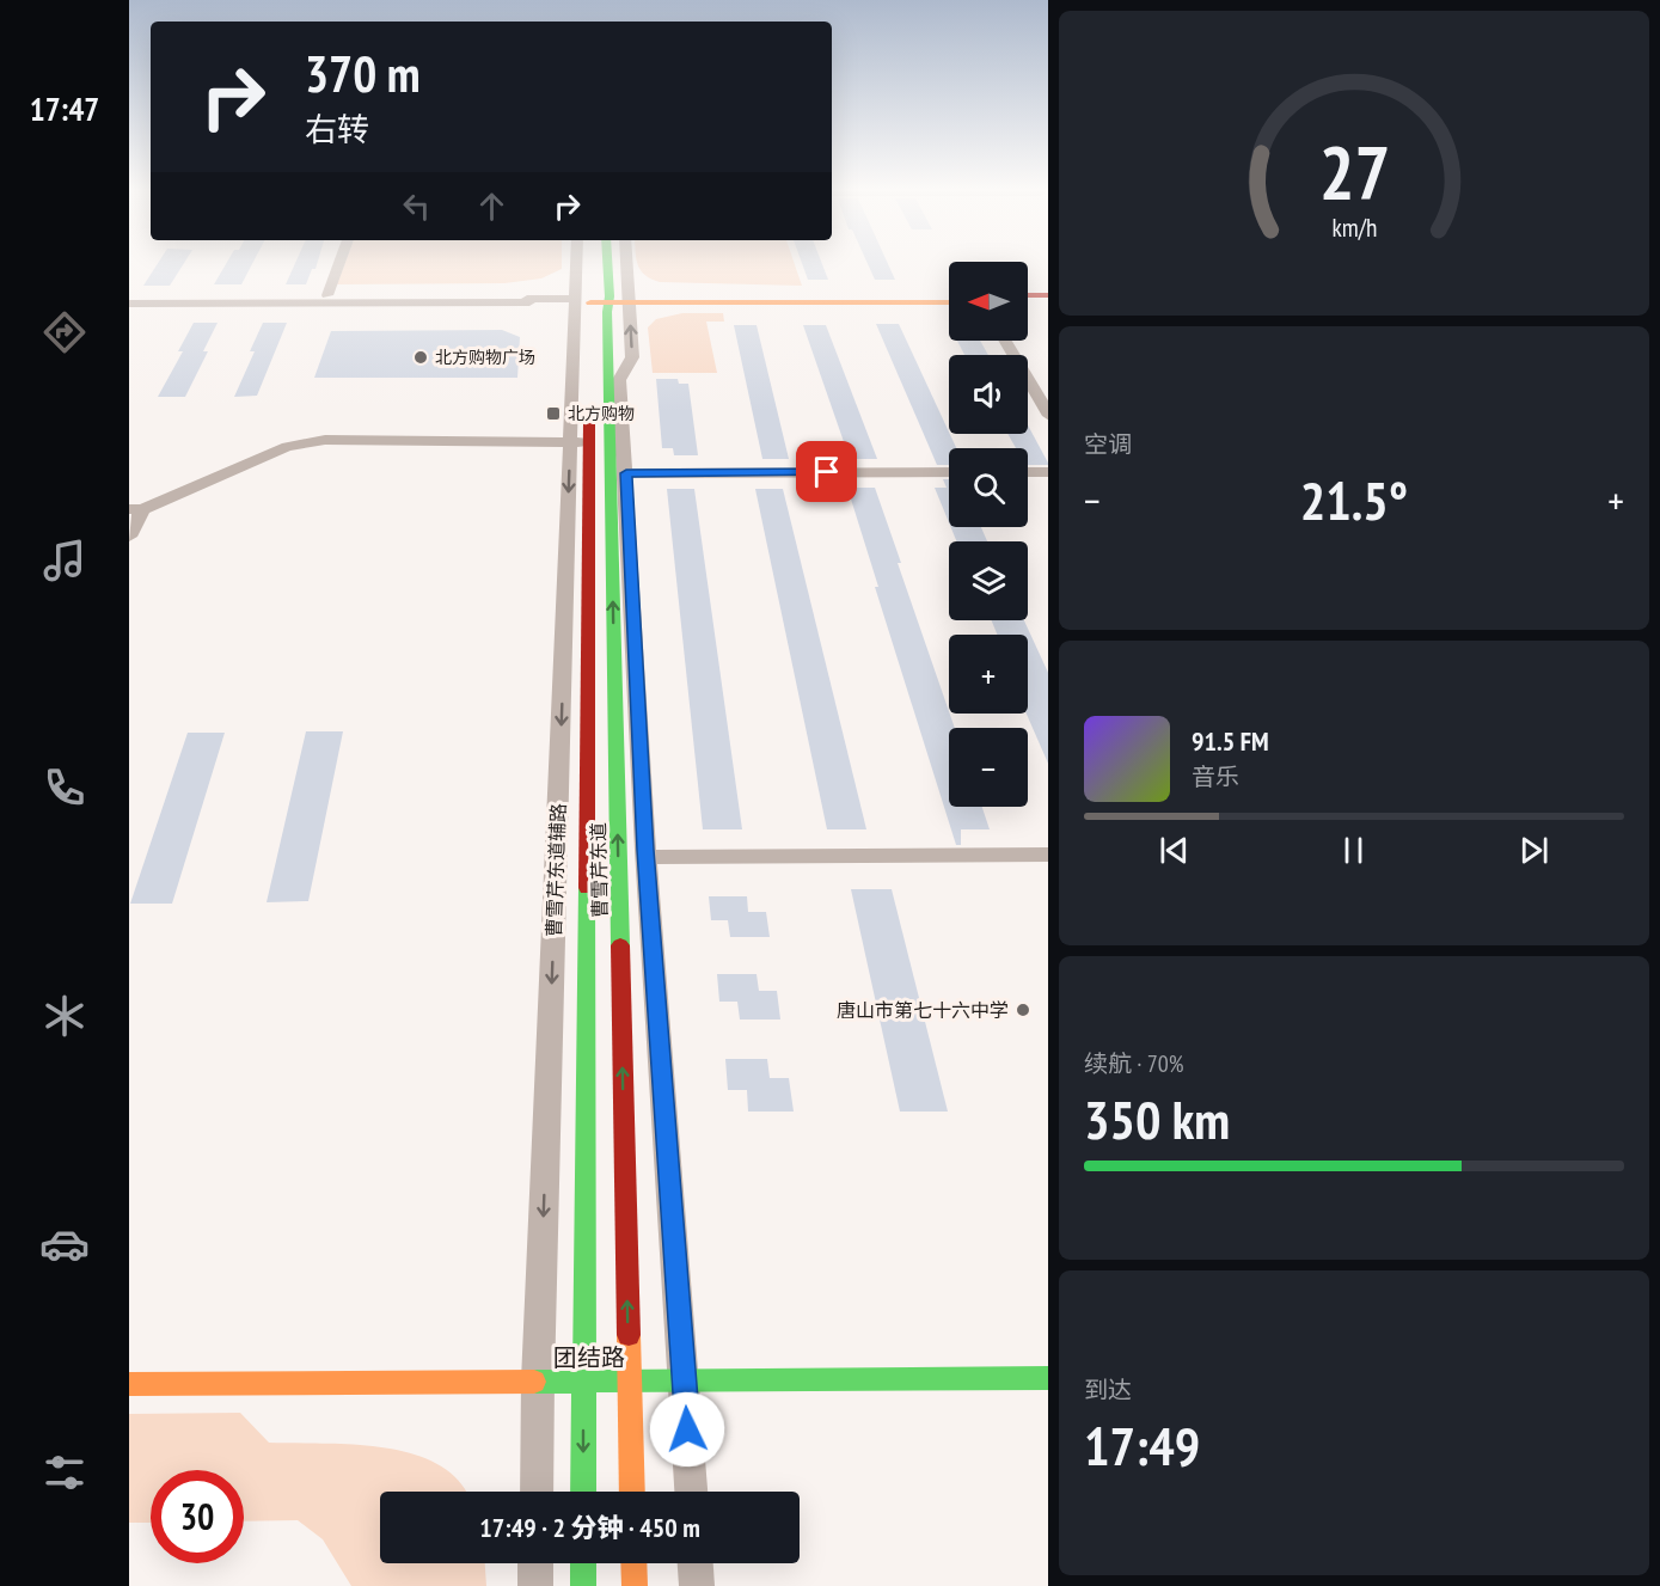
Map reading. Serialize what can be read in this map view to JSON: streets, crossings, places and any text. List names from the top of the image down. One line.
{"streets":{"main road":["曹雪芹东道","团结路"],"street":["曹雪芹东道辅路"]},"crossings":[["曹雪芹东道辅路","曹雪芹东道"],["曹雪芹东道辅路","团结路"],["曹雪芹东道","团结路"]],"places":{"other":["北方购物广场","唐山市第七十六中学"],"transit":["北方购物"]},"north":"left","page":{"tabs":"17:47","turn":["370 m","右转"],"map_buttons":["+","−"],"tile":["空调",["续航 · 70%","350 km"],["到达","17:49"]],"heat":["−","21.5°","+"],"song":["91.5 FM","音乐"],"limit":"30","trip":"17:49 · 2 分钟 · 450 m","gauge":["27","km/h"]}}
